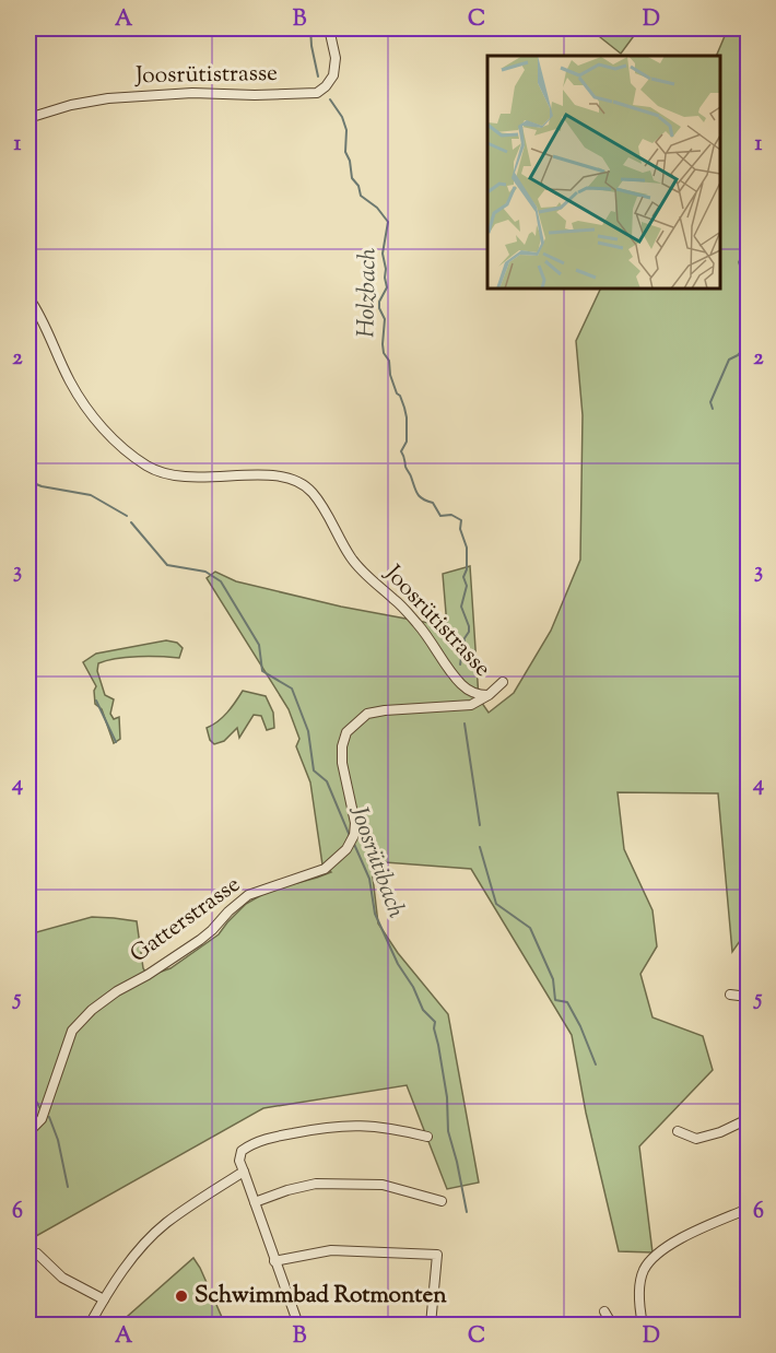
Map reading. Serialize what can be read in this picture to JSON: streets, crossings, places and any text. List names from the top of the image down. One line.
{"streets":{"street":["Joosrütistrasse","Gatterstrasse"]},"crossings":[["Joosrütistrasse","Gatterstrasse"]],"water":["Holzbach","Joosrütibach"],"places":["Schwimmbad Rotmonten"],"grid":{"columns":["A","B","C","D"],"rows":["1","2","3","4","5","6"]}}
